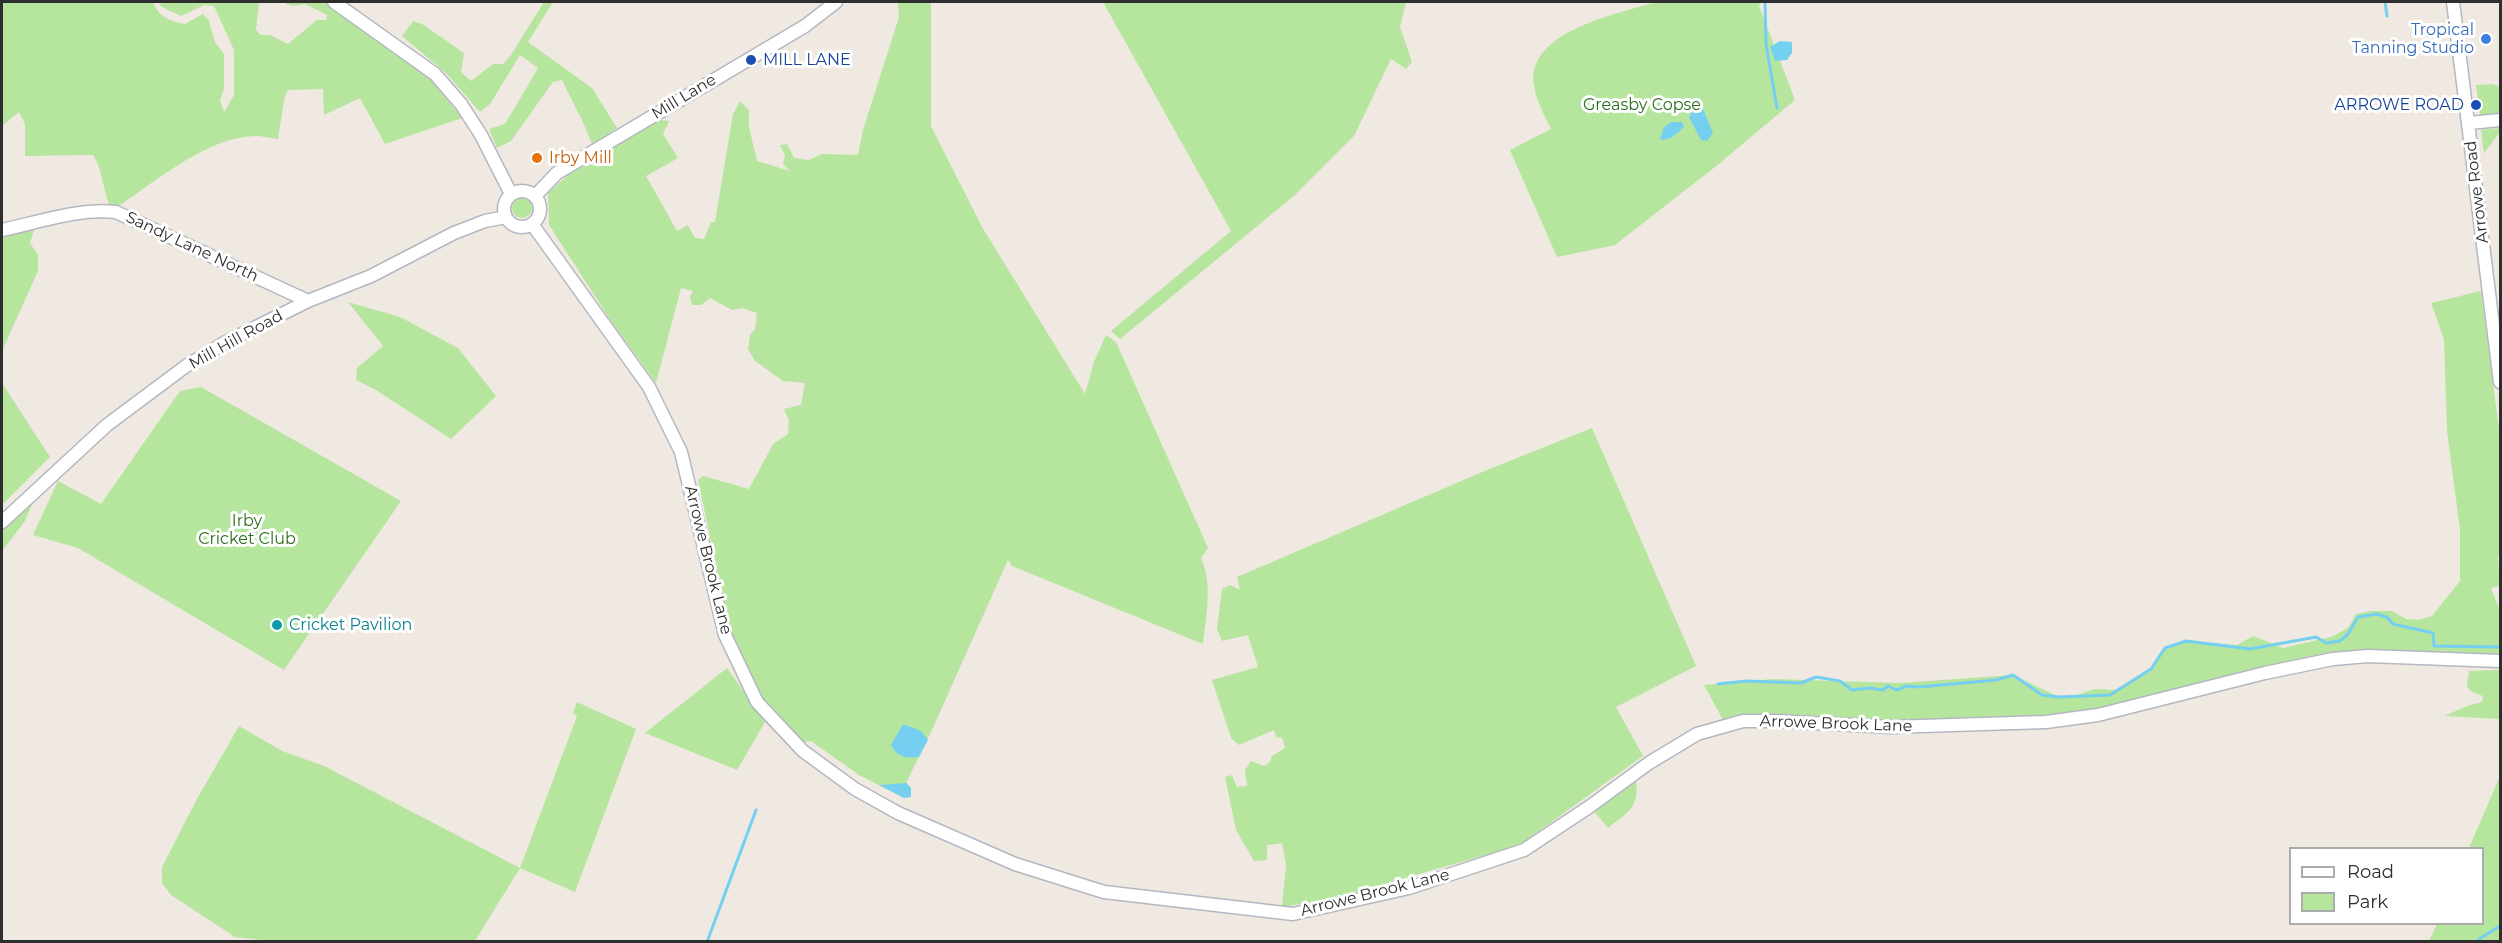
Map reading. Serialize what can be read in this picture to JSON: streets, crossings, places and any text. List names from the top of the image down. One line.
{"streets":{"street":["Mill Lane","Arrowe Road","Sandy Lane North","Mill Hill Road","Arrowe Brook Lane"]},"crossings":[["Mill Lane","Mill Hill Road"],["Mill Lane","Arrowe Brook Lane"],["Sandy Lane North","Mill Hill Road"],["Mill Hill Road","Arrowe Brook Lane"]],"parks":["Greasby Copse","Irby Cricket Club"],"places":["Tropical Tanning Studio","MILL LANE","ARROWE ROAD","Irby Mill","Cricket Pavilion"],"legend":["Road","Park"]}
